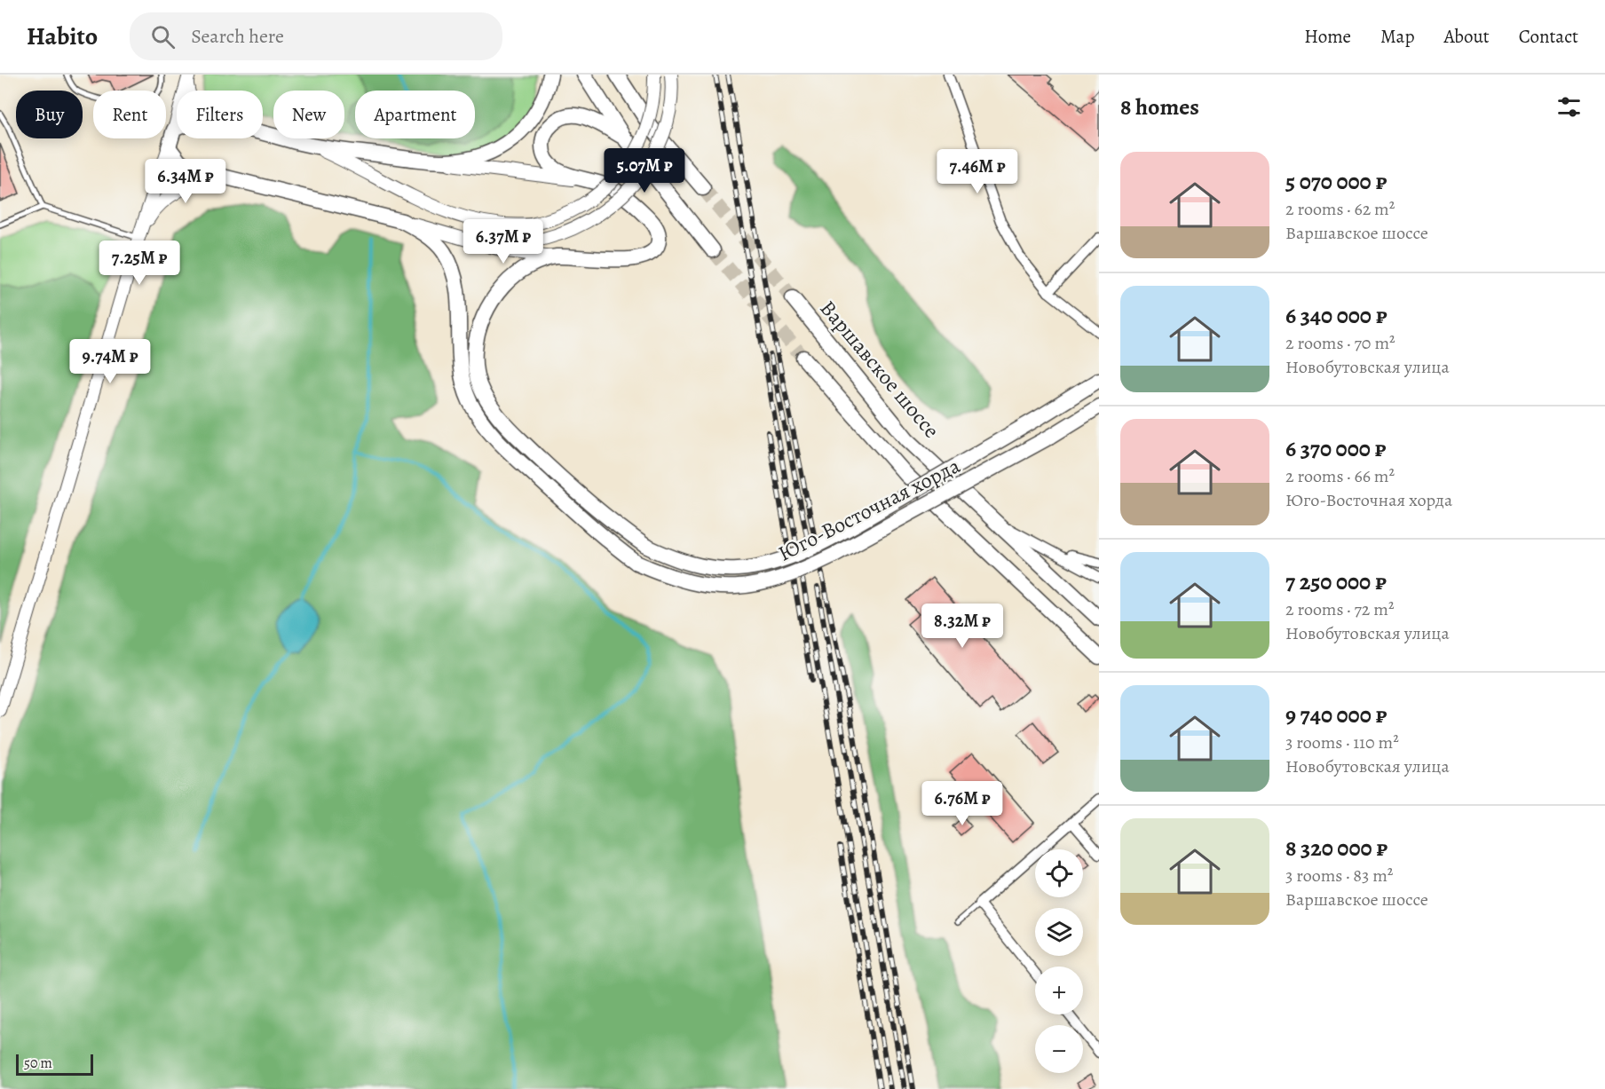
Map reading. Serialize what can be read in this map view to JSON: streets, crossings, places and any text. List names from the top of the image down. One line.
{"streets":{"main road":["Варшавское шоссе","Юго-Восточная хорда"]},"scale_bar":"50 m","page":{"header":"Habito","search":"Search here","nav":["Home","Map","About","Contact"],"heading":"8 homes","chip":["Buy","Rent","Filters","New","Apartment"],"list":[{"name":"5 070 000 ₽","note":"2 rooms · 62 m² · Варшавское шоссе"},{"name":"6 340 000 ₽","note":"2 rooms · 70 m² · Новобутовская улица"},{"name":"6 370 000 ₽","note":"2 rooms · 66 m² · Юго-Восточная хорда"},{"name":"7 250 000 ₽","note":"2 rooms · 72 m² · Новобутовская улица"},{"name":"9 740 000 ₽","note":"3 rooms · 110 m² · Новобутовская улица"},{"name":"8 320 000 ₽","note":"3 rooms · 83 m² · Варшавское шоссе"}],"price":["5.07M ₽","7.46M ₽","6.34M ₽","6.37M ₽","7.25M ₽","9.74M ₽","8.32M ₽","6.76M ₽"],"map_buttons":["+","−"],"scale":"50 m"}}
